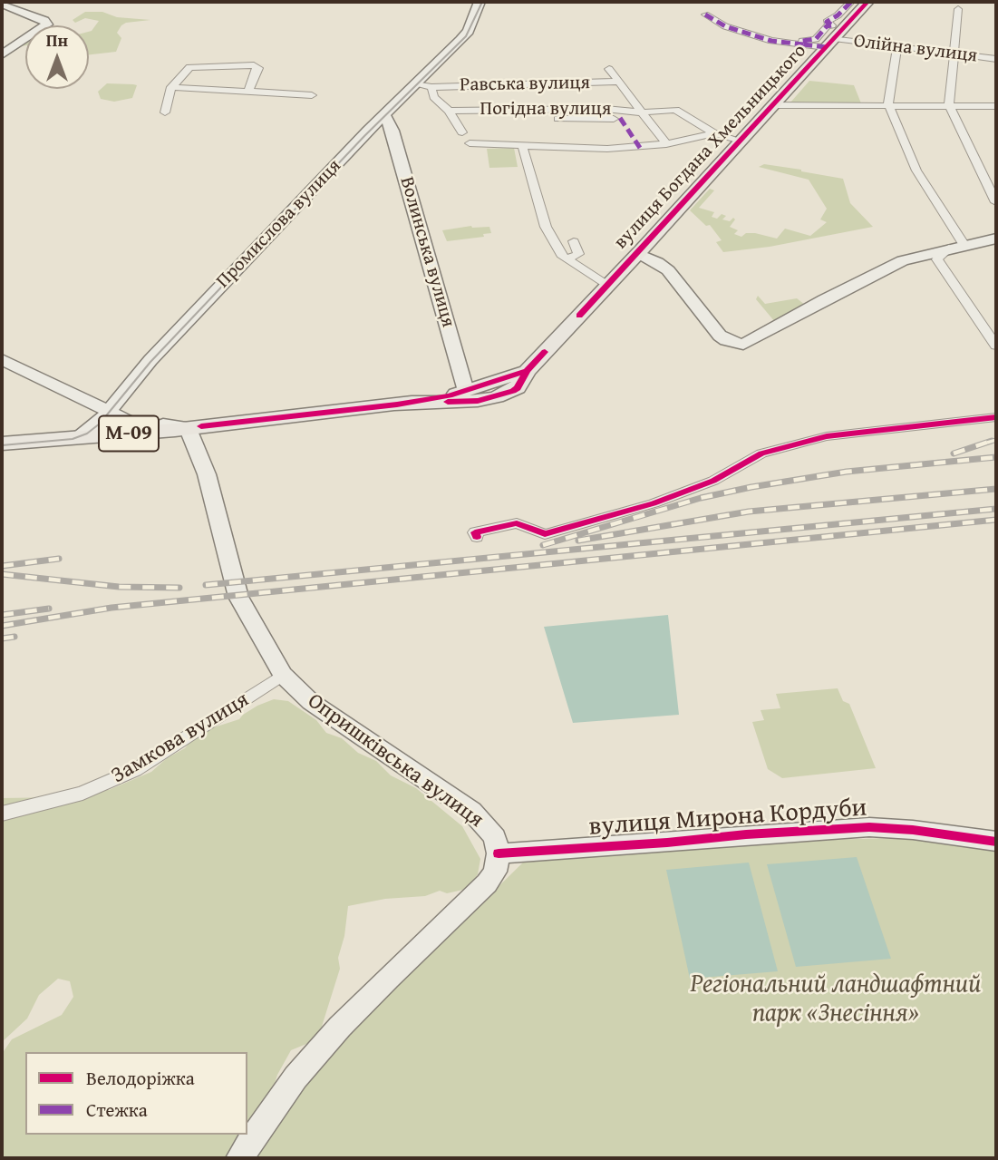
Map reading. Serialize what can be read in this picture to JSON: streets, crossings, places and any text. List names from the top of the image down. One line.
{"streets":{"main road":["вулиця Богдана Хмельницького","Промислова вулиця","Волинська вулиця","М-09","Опришківська вулиця","вулиця Мирона Кордуби"],"street":["Олійна вулиця","Равська вулиця","Погідна вулиця","Замкова вулиця"]},"crossings":[["Олійна вулиця","вулиця Богдана Хмельницького"],["Равська вулиця","Промислова вулиця"],["вулиця Богдана Хмельницького","Промислова вулиця"],["вулиця Богдана Хмельницького","Волинська вулиця"],["вулиця Богдана Хмельницького","Опришківська вулиця"],["Промислова вулиця","Волинська вулиця"],["Замкова вулиця","Опришківська вулиця"],["Опришківська вулиця","вулиця Мирона Кордуби"]],"parks":["Регіональний ландшафтний парк «Знесіння»"],"legend":["Велодоріжка","Стежка"],"north":"top"}
